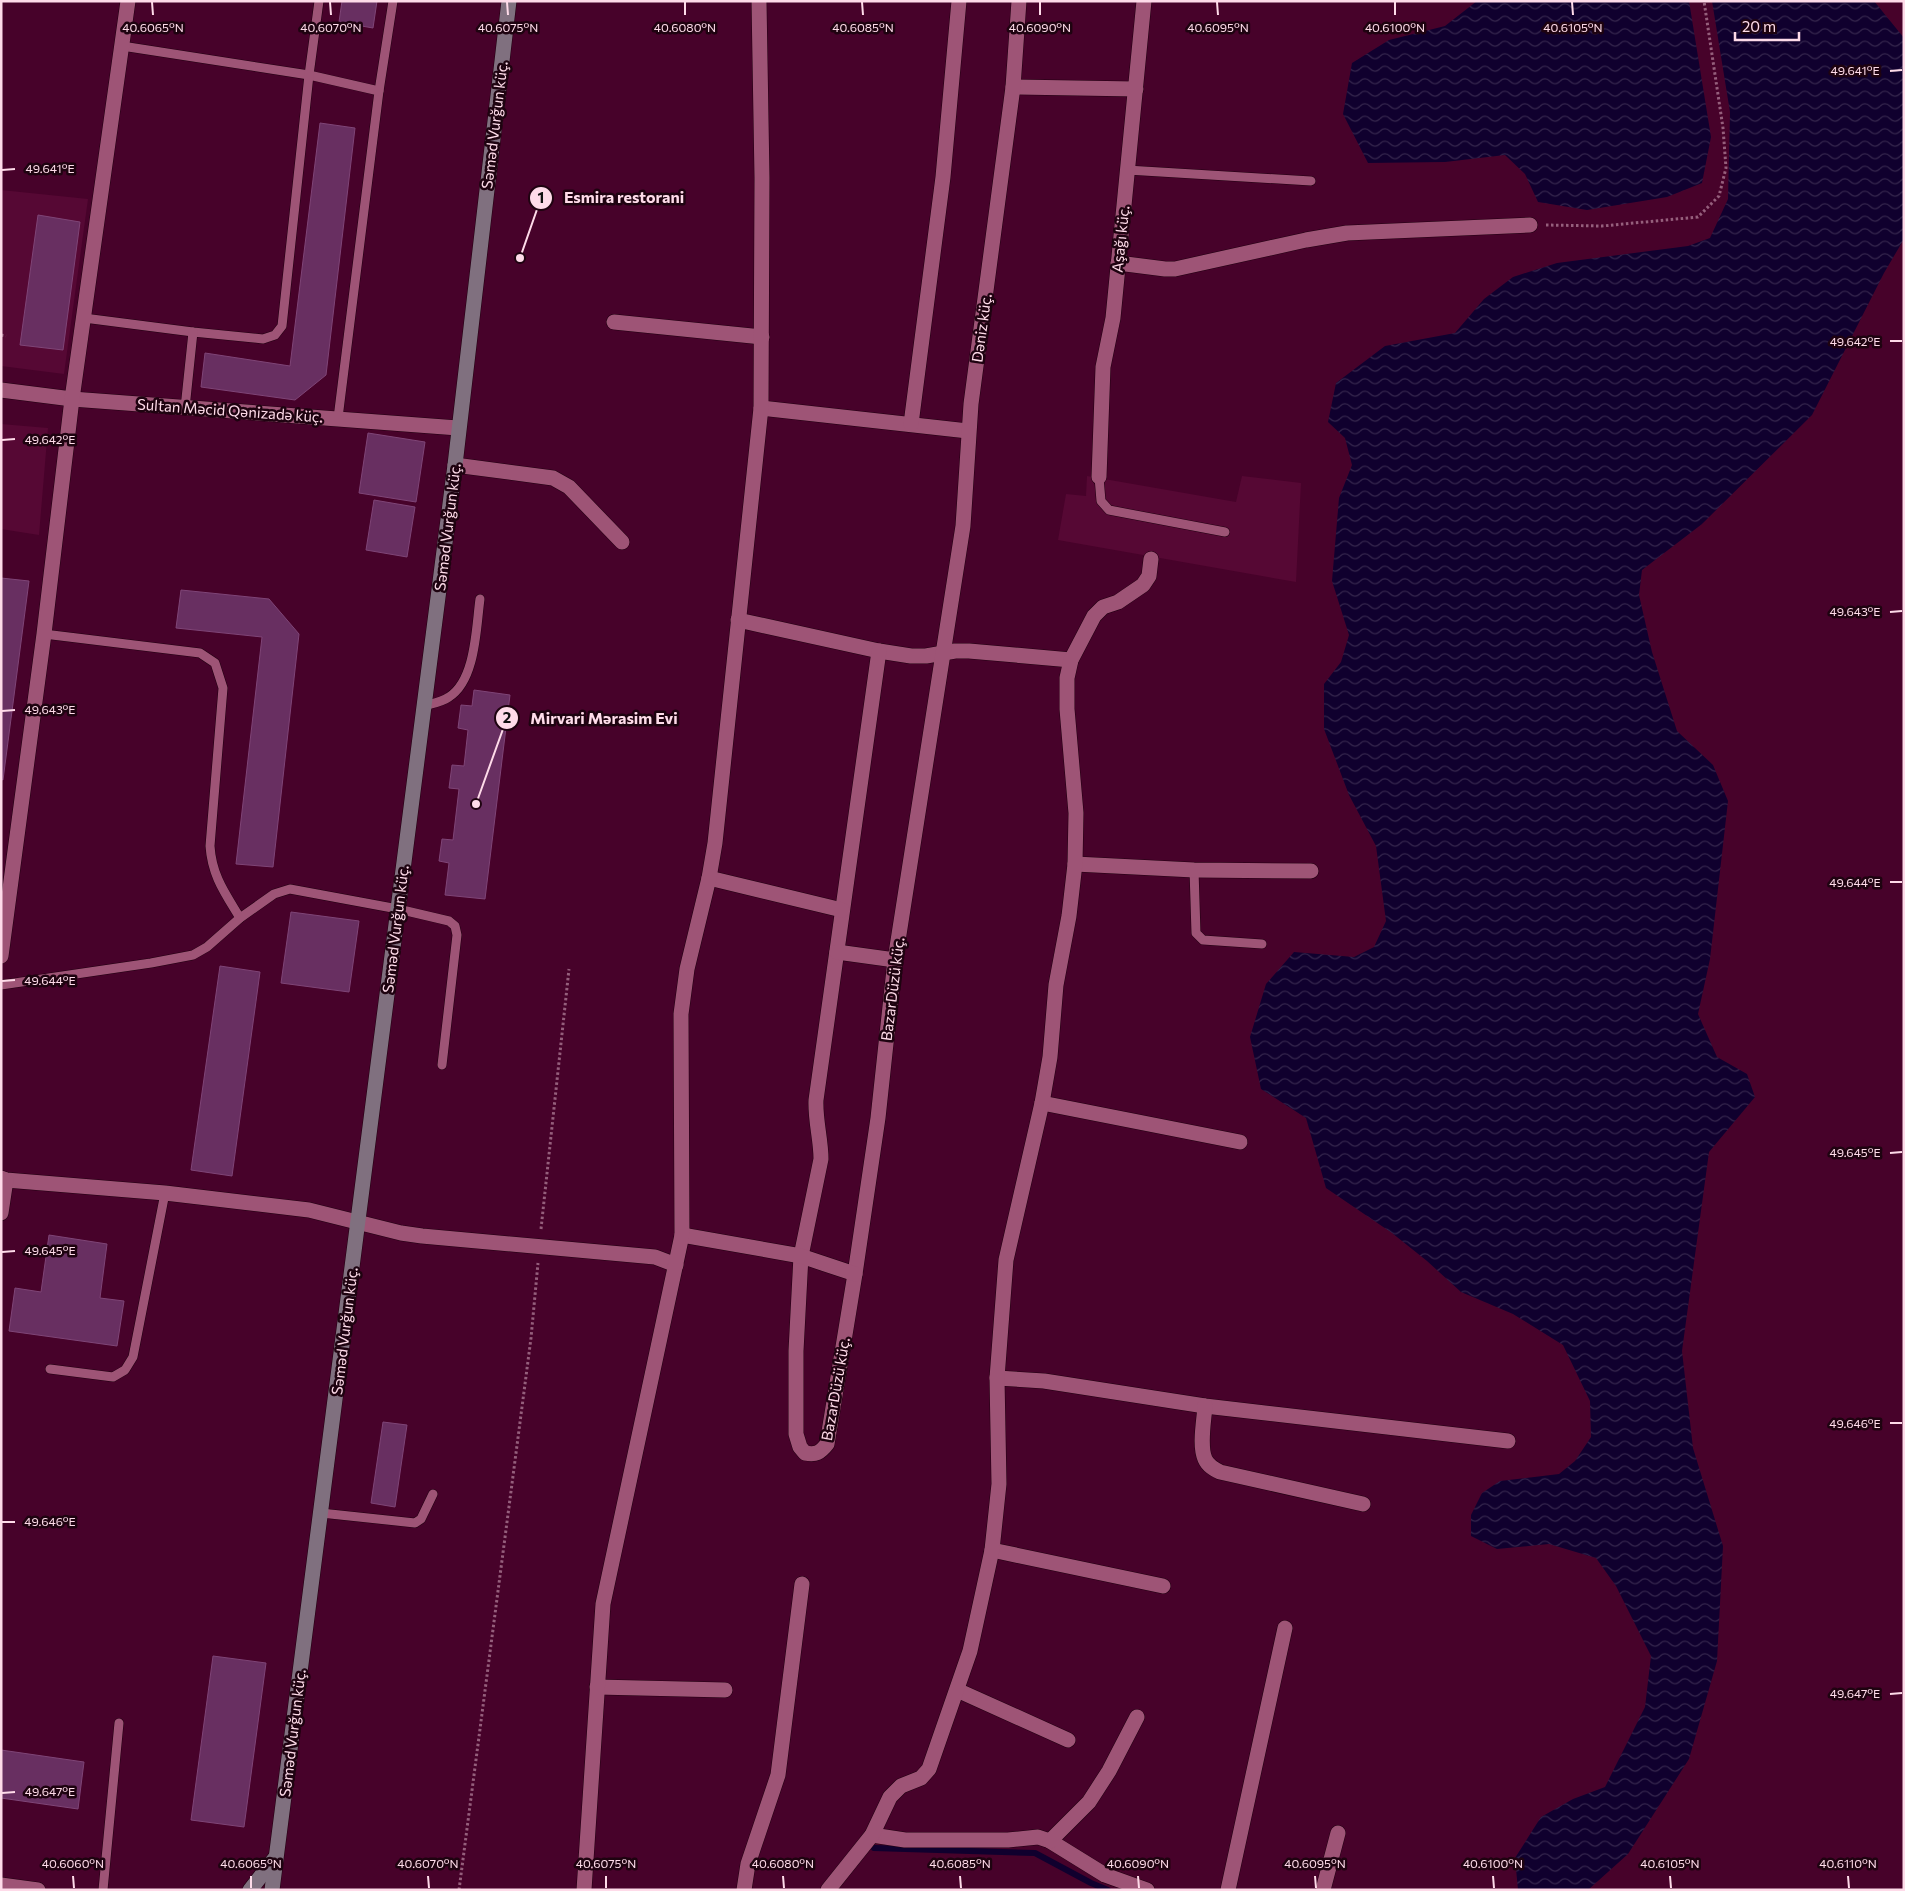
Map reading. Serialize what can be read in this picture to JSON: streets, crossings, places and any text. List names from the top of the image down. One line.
{"streets":{"main road":["Səməd Vurğun küç."],"street":["Aşağı küç.","Dəniz küç.","Sultan Məcid Qənizadə küç.","BazarDüzü küç."]},"crossings":[["Səməd Vurğun küç.","Sultan Məcid Qənizadə küç."],["Dəniz küç.","BazarDüzü küç."]],"places":["Esmira restorani","Mirvari Mərasim Evi"],"scale_bar":"20 m","coordinates":["40.6065°N","40.6070°N","40.6075°N","40.6080°N","40.6085°N","40.6090°N","40.6095°N","40.6100°N","40.6105°N","49.641°E","49.642°E","49.643°E","49.644°E","49.645°E","49.646°E","49.647°E","40.6060°N","40.6110°N"]}
